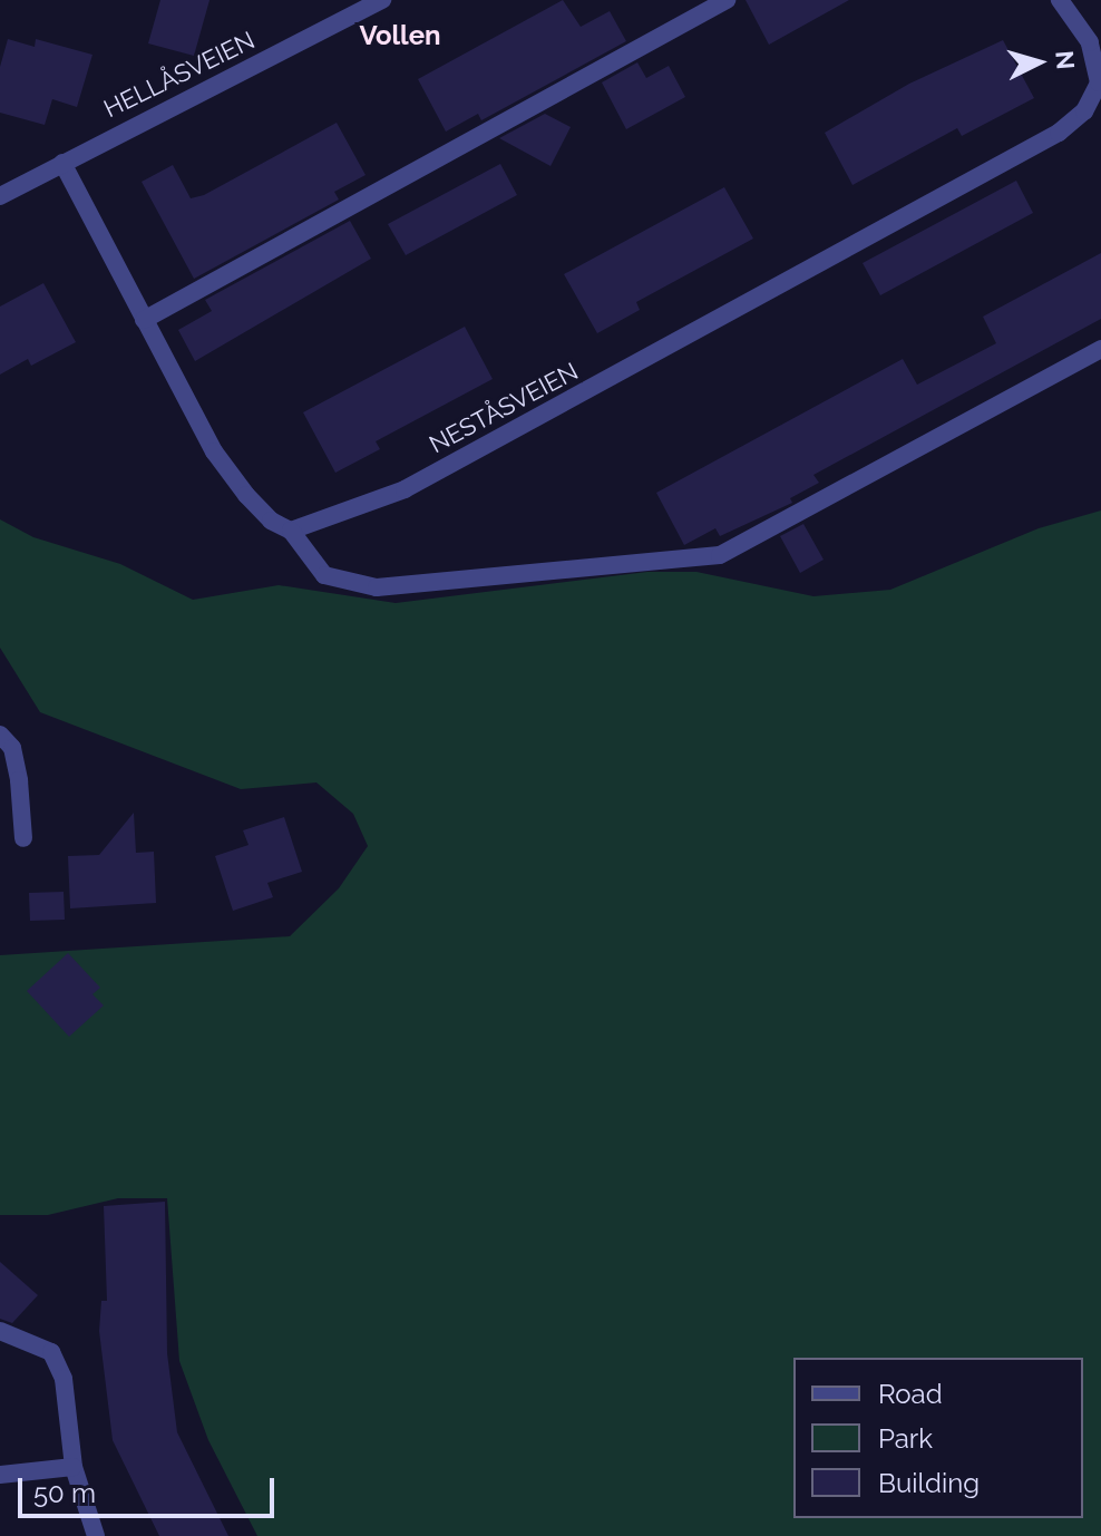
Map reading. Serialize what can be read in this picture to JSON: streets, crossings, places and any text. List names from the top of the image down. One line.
{"streets":{"street":["HELLÅSVEIEN","NESTÅSVEIEN"]},"districts":["Vollen"],"legend":["Road","Park","Building"],"scale_bar":"50 m","north":"right"}
